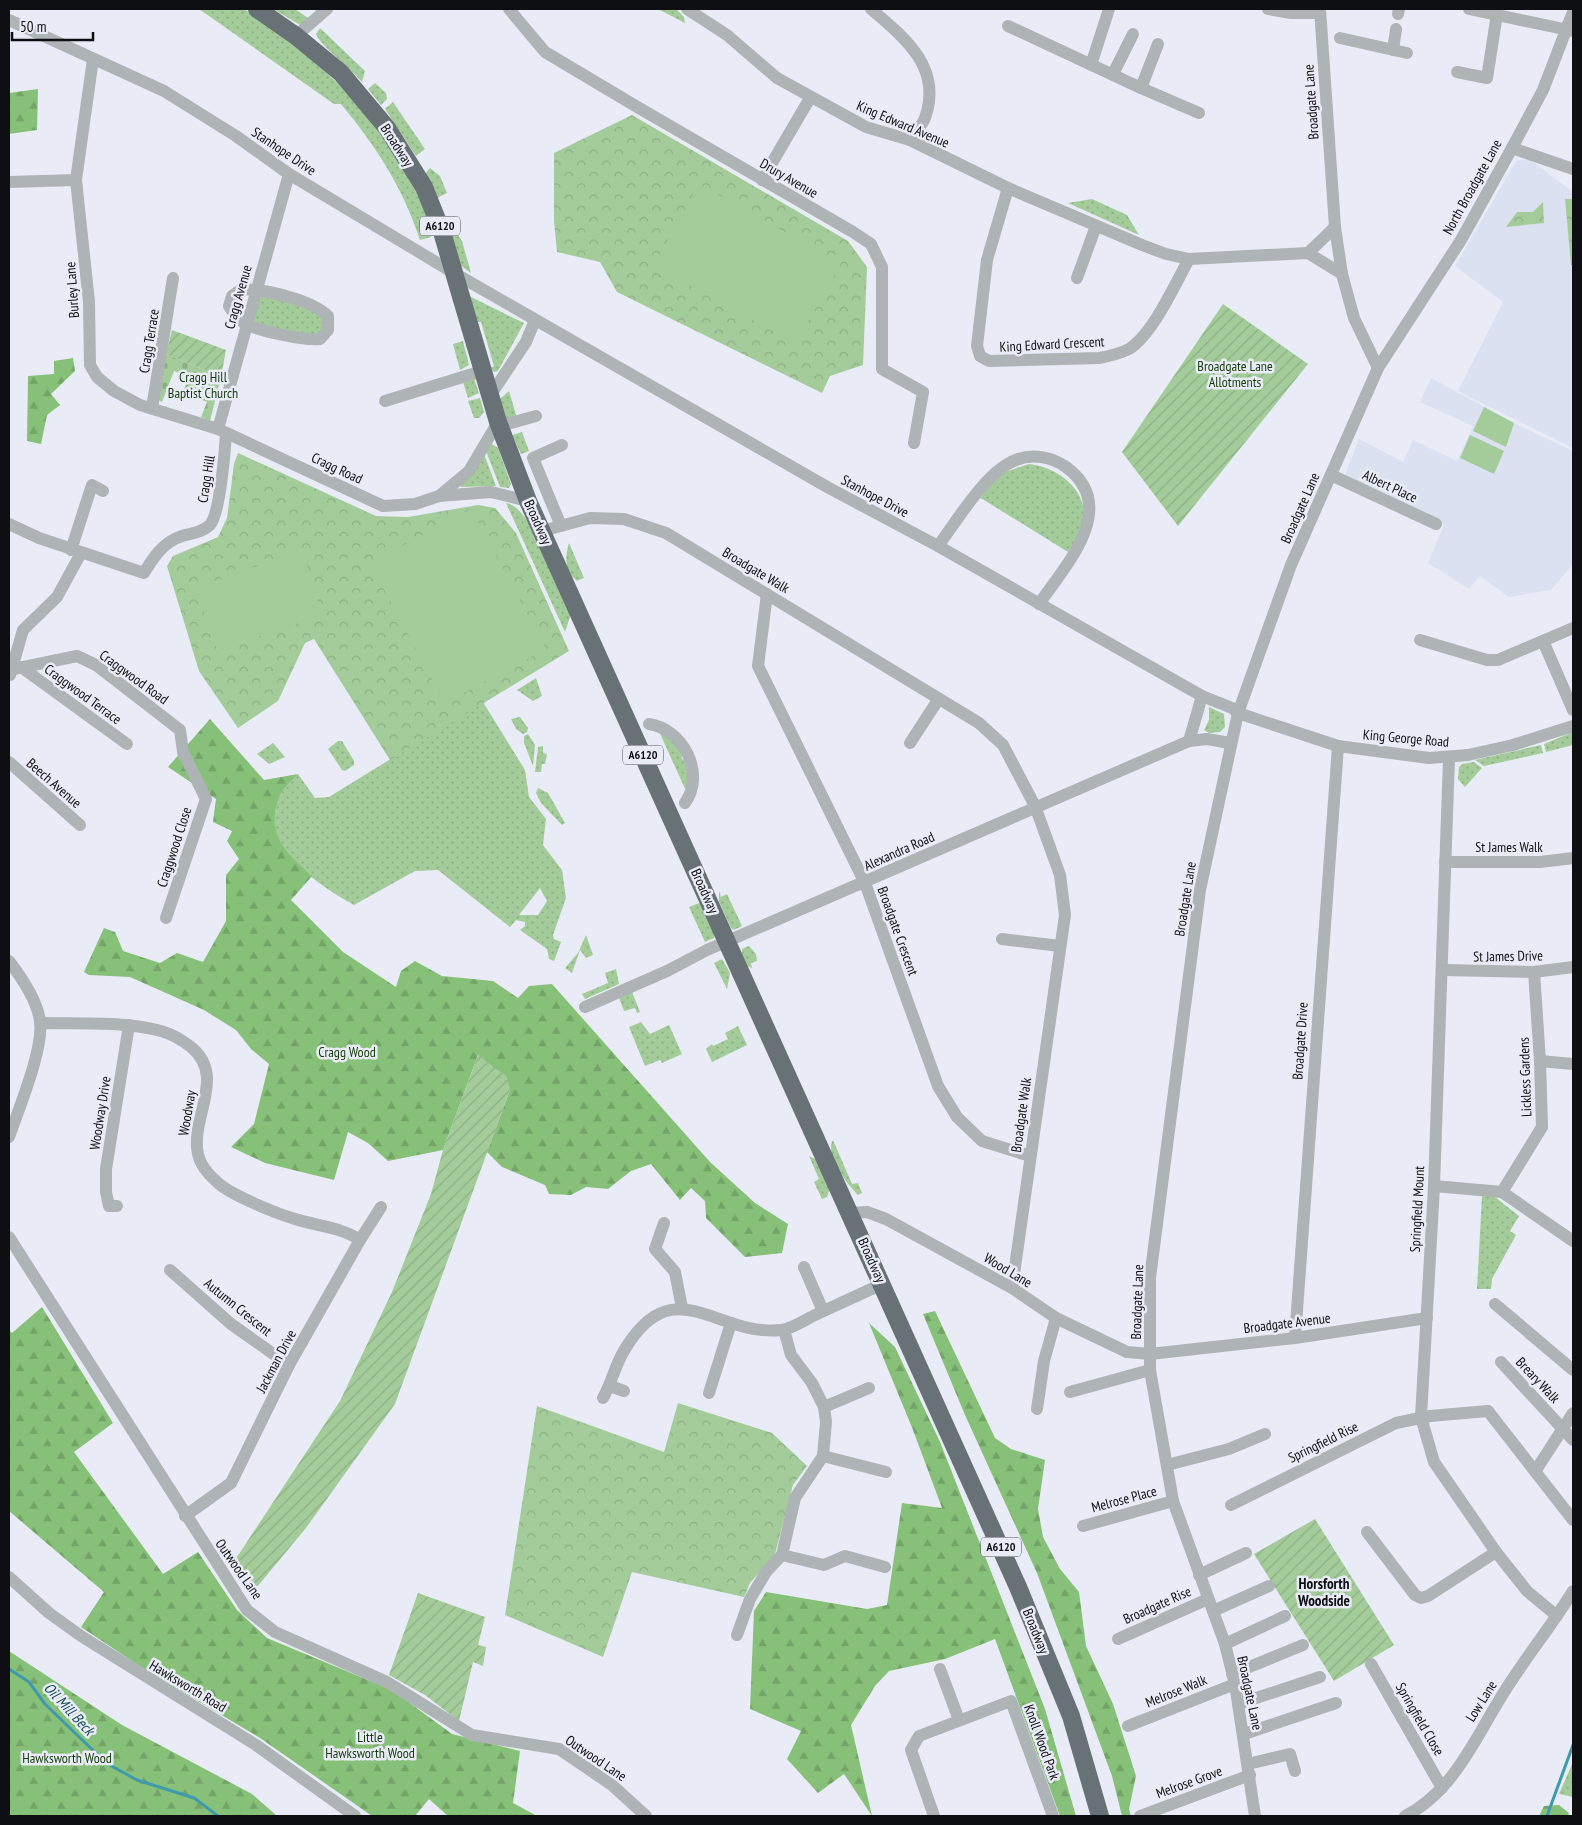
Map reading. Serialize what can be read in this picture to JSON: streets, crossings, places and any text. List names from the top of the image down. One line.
{"streets":{"highway":["Broadway","A6120"],"street":["Broadgate Lane","King Edward Avenue","Stanhope Drive","Drury Avenue","North Broadgate Lane","Burley Lane","Cragg Avenue","Cragg Terrace","King Edward Crescent","Cragg Road","Cragg Hill","Albert Place","Broadgate Walk","Craggwood Road","Craggwood Terrace","King George Road","Beech Avenue","Craggwood Close","St James Walk","Alexandra Road","Broadgate Crescent","St James Drive","Broadgate Drive","Lickless Gardens","Woodway Drive","Woodway","Springfield Mount","Wood Lane","Autumn Crescent","Broadgate Avenue","Jackman Drive","Breary Walk","Springfield Rise","Melrose Place","Outwood Lane","Broadgate Rise","Hawksworth Road","Melrose Walk","Low Lane","Springfield Close","Knoll Wood Park","Melrose Grove"]},"crossings":[["Broadgate Lane","Stanhope Drive"],["Broadgate Lane","North Broadgate Lane"],["Broadgate Lane","Albert Place"],["Broadgate Lane","King George Road"],["Broadgate Lane","Alexandra Road"],["Broadgate Lane","Wood Lane"],["Broadgate Lane","Broadgate Avenue"],["Broadgate Lane","Melrose Place"],["Broadgate Lane","Broadgate Rise"],["Broadgate Lane","Melrose Walk"],["Broadgate Lane","Melrose Grove"],["King Edward Avenue","King Edward Crescent"],["Broadway","Stanhope Drive"],["Broadway","Cragg Road"],["Broadway","Broadgate Walk"],["Broadway","Alexandra Road"],["Broadway","Wood Lane"],["Stanhope Drive","Burley Lane"],["Stanhope Drive","Cragg Avenue"],["Stanhope Drive","King George Road"],["Burley Lane","Cragg Avenue"],["Burley Lane","Cragg Terrace"],["Burley Lane","Cragg Road"],["Burley Lane","Cragg Hill"],["Cragg Avenue","Cragg Road"],["Cragg Avenue","Cragg Hill"],["Cragg Road","Cragg Hill"],["Broadgate Walk","Alexandra Road"],["Broadgate Walk","Broadgate Crescent"],["Broadgate Walk","Wood Lane"],["Craggwood Road","Craggwood Terrace"],["Craggwood Road","Craggwood Close"],["King George Road","Broadgate Drive"],["King George Road","Springfield Mount"],["St James Walk","Springfield Mount"],["Alexandra Road","Broadgate Crescent"],["St James Drive","Lickless Gardens"],["St James Drive","Springfield Mount"],["Broadgate Drive","Broadgate Avenue"],["Woodway Drive","Woodway"],["Woodway","Jackman Drive"],["Springfield Mount","Broadgate Avenue"],["Springfield Mount","Springfield Rise"],["Springfield Mount","Low Lane"],["Wood Lane","Broadgate Avenue"],["Autumn Crescent","Jackman Drive"],["Jackman Drive","Outwood Lane"],["Low Lane","Springfield Close"]],"districts":["Horsforth Woodside"],"water":["Oil Mill Beck"],"parks":["Broadgate Lane Allotments","Cragg Hill Baptist Church","Cragg Wood","Little Hawksworth Wood","Hawksworth Wood"],"scale_bar":"50 m"}
